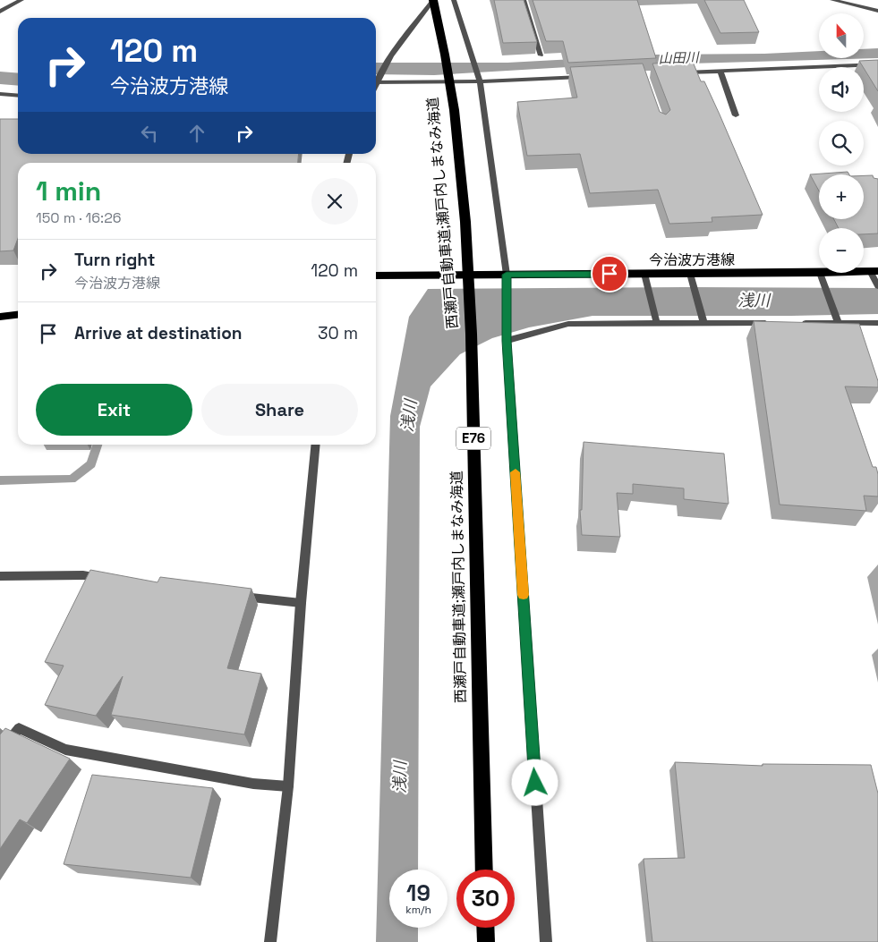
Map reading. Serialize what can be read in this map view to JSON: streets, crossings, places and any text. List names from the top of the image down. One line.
{"streets":{"highway":["西瀬戸自動車道;瀬戸内しまなみ海道","E76"],"main road":["今治波方港線"]},"water":["山田川","浅川"],"north":"top","page":{"map_buttons":["+","−"],"turn":["120 m","今治波方港線"],"heading":["1 min","150 m · 16:26"],"list":[{"name":"Turn right","note":"今治波方港線","value":"120 m"},{"name":"Arrive at destination","value":"30 m"}],"buttons":["Exit","Share"],"speed":"19 km/h","limit":"30"}}
